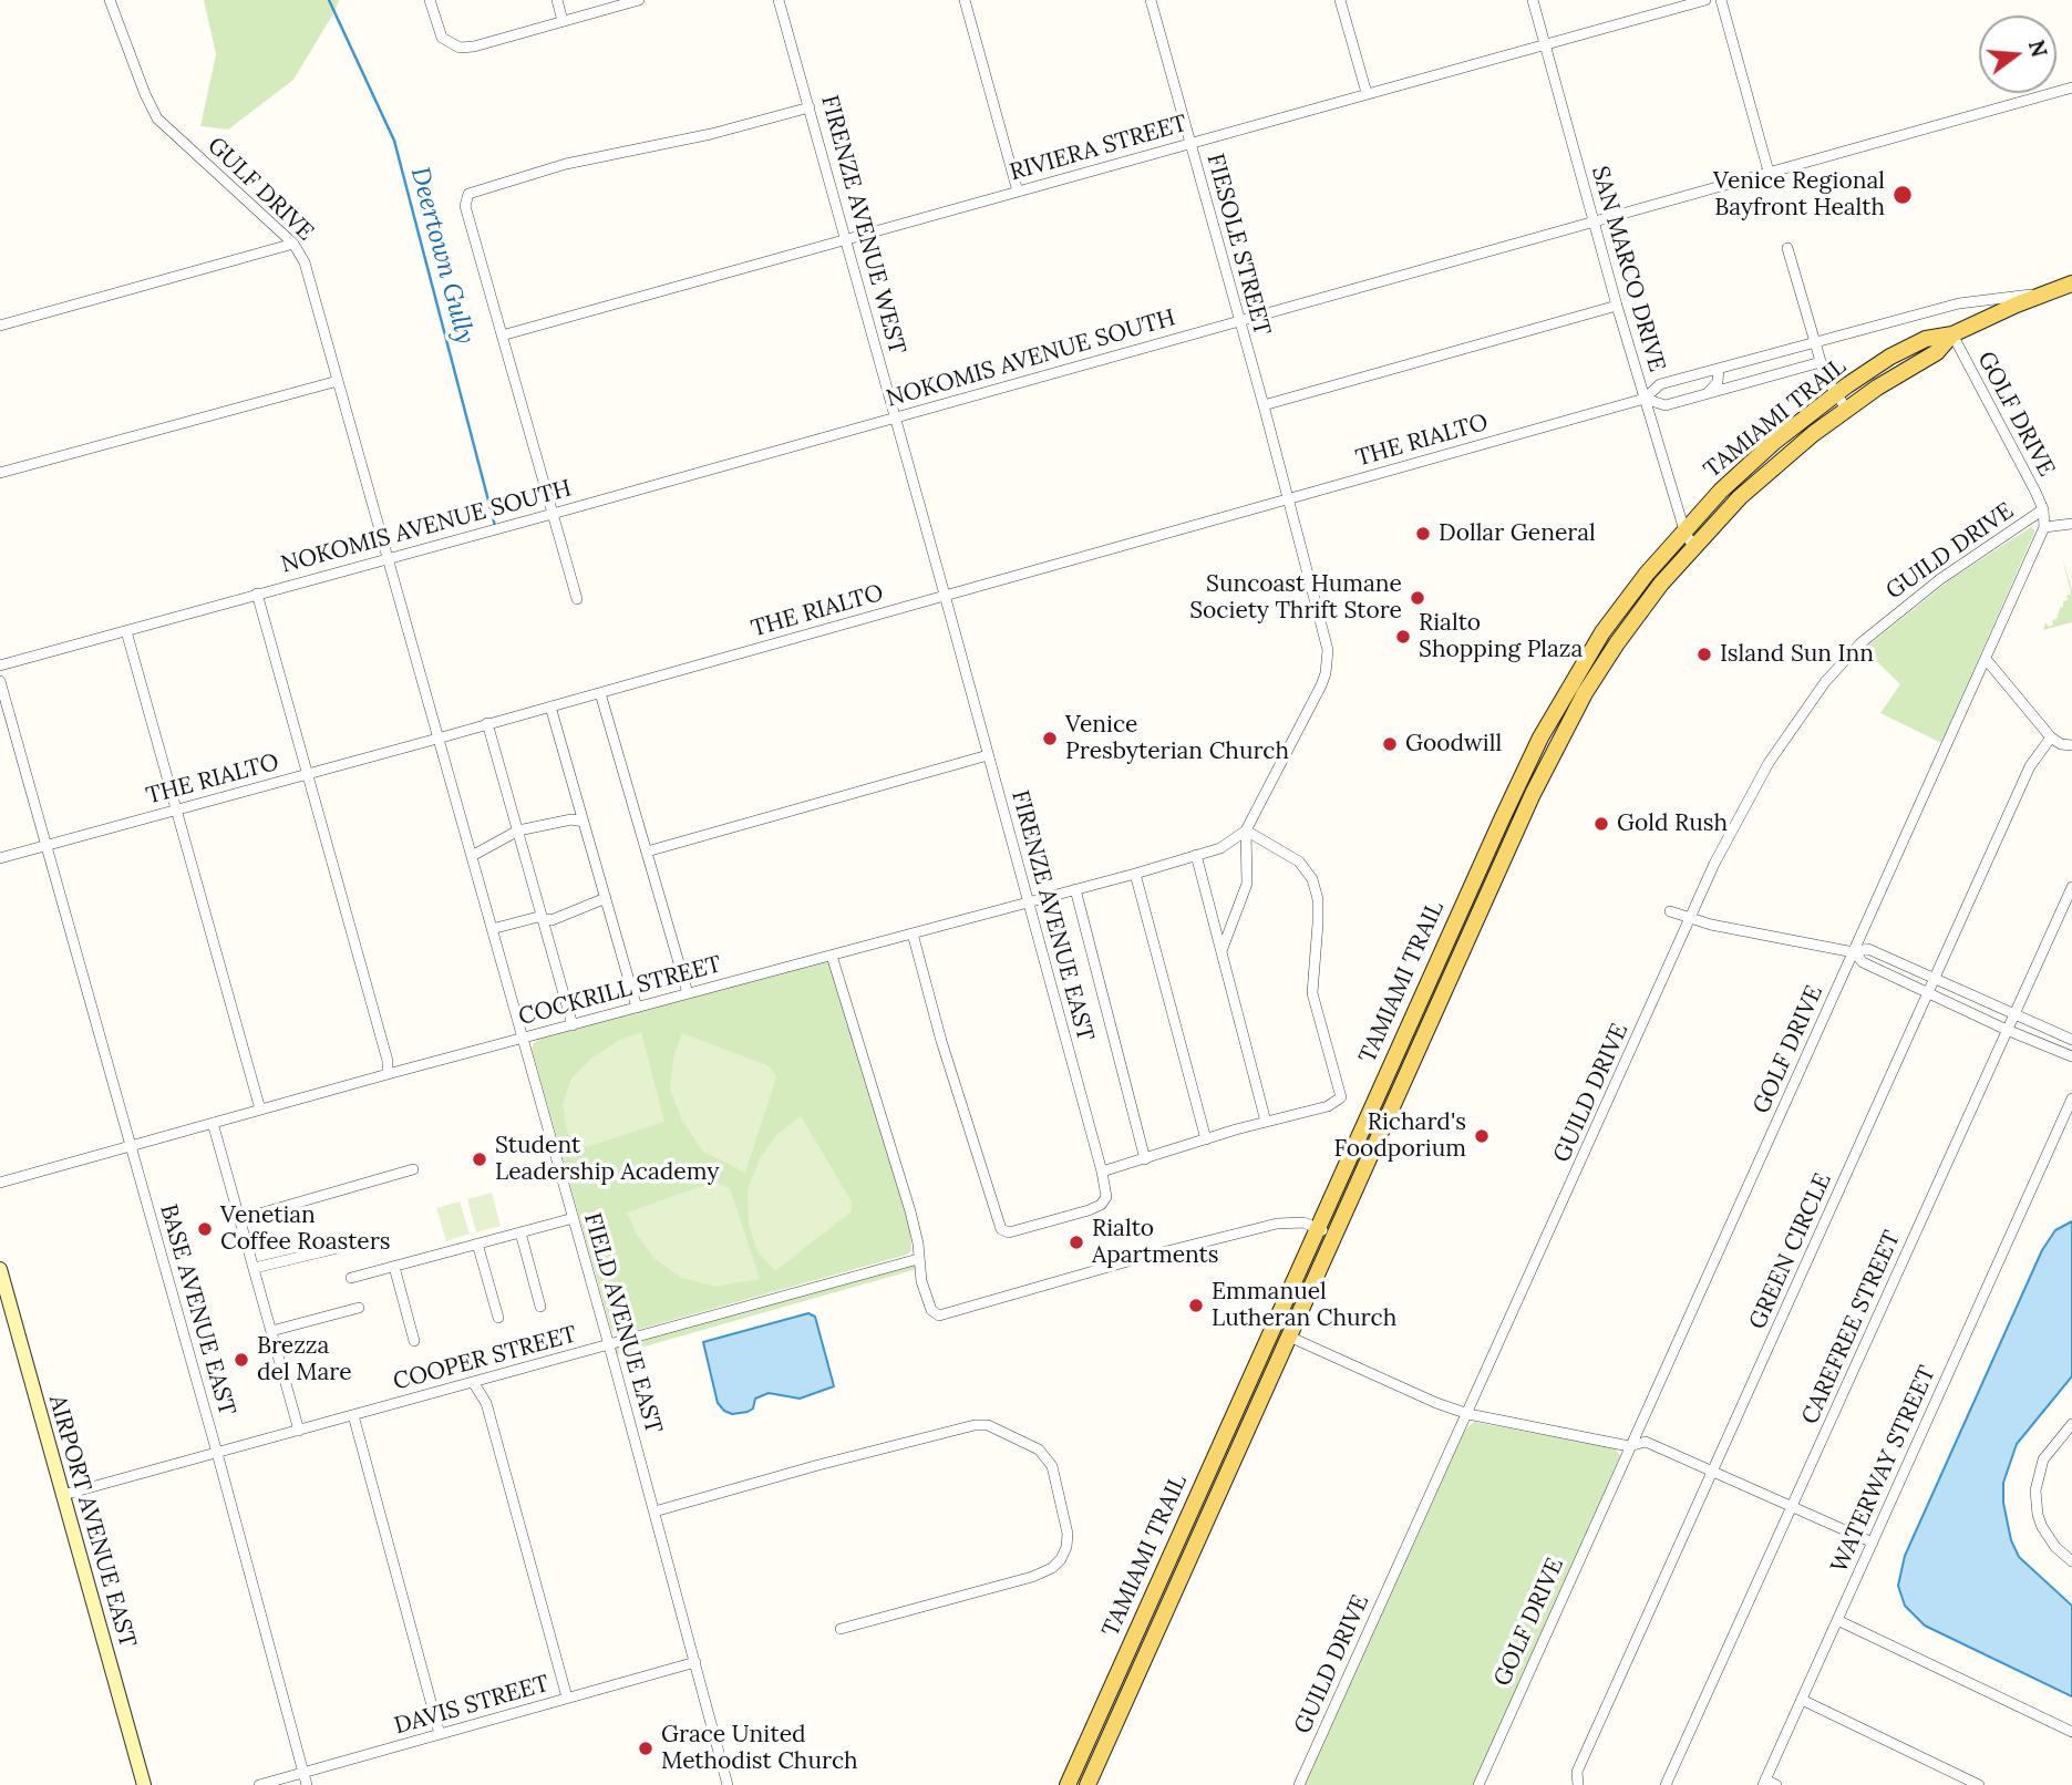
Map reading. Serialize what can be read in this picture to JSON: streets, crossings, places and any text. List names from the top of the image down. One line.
{"streets":{"main road":["TAMIAMI TRAIL"],"street":["RIVIERA STREET","GULF DRIVE","FIRENZE AVENUE WEST","FIESOLE STREET","SAN MARCO DRIVE","NOKOMIS AVENUE SOUTH","GOLF DRIVE","THE RIALTO","GUILD DRIVE","FIRENZE AVENUE EAST","COCKRILL STREET","GREEN CIRCLE","BASE AVENUE EAST","FIELD AVENUE EAST","CAREFREE STREET","COOPER STREET","WATERWAY STREET","AIRPORT AVENUE EAST","DAVIS STREET"]},"crossings":[["RIVIERA STREET","FIRENZE AVENUE WEST"],["RIVIERA STREET","FIESOLE STREET"],["RIVIERA STREET","SAN MARCO DRIVE"],["GULF DRIVE","NOKOMIS AVENUE SOUTH"],["GULF DRIVE","THE RIALTO"],["GULF DRIVE","FIELD AVENUE EAST"],["FIRENZE AVENUE WEST","NOKOMIS AVENUE SOUTH"],["FIRENZE AVENUE WEST","THE RIALTO"],["FIRENZE AVENUE WEST","FIRENZE AVENUE EAST"],["FIESOLE STREET","NOKOMIS AVENUE SOUTH"],["FIESOLE STREET","THE RIALTO"],["SAN MARCO DRIVE","NOKOMIS AVENUE SOUTH"],["SAN MARCO DRIVE","TAMIAMI TRAIL"],["SAN MARCO DRIVE","THE RIALTO"],["GOLF DRIVE","TAMIAMI TRAIL"],["GOLF DRIVE","GUILD DRIVE"],["TAMIAMI TRAIL","THE RIALTO"],["THE RIALTO","FIRENZE AVENUE EAST"],["THE RIALTO","BASE AVENUE EAST"],["THE RIALTO","FIELD AVENUE EAST"],["FIRENZE AVENUE EAST","COCKRILL STREET"],["COCKRILL STREET","BASE AVENUE EAST"],["COCKRILL STREET","FIELD AVENUE EAST"],["BASE AVENUE EAST","COOPER STREET"],["BASE AVENUE EAST","DAVIS STREET"],["FIELD AVENUE EAST","COOPER STREET"],["FIELD AVENUE EAST","DAVIS STREET"],["COOPER STREET","AIRPORT AVENUE EAST"]],"water":["Deertown Gully"],"places":["Venice Regional Bayfront Health","Dollar General","Suncoast Humane Society Thrift Store","Rialto Shopping Plaza","Island Sun Inn","Venice Presbyterian Church","Goodwill","Gold Rush","Richard's Foodporium","Student Leadership Academy","Venetian Coffee Roasters","Rialto Apartments","Emmanuel Lutheran Church","Brezza del Mare","Grace United Methodist Church"],"north":"right"}
